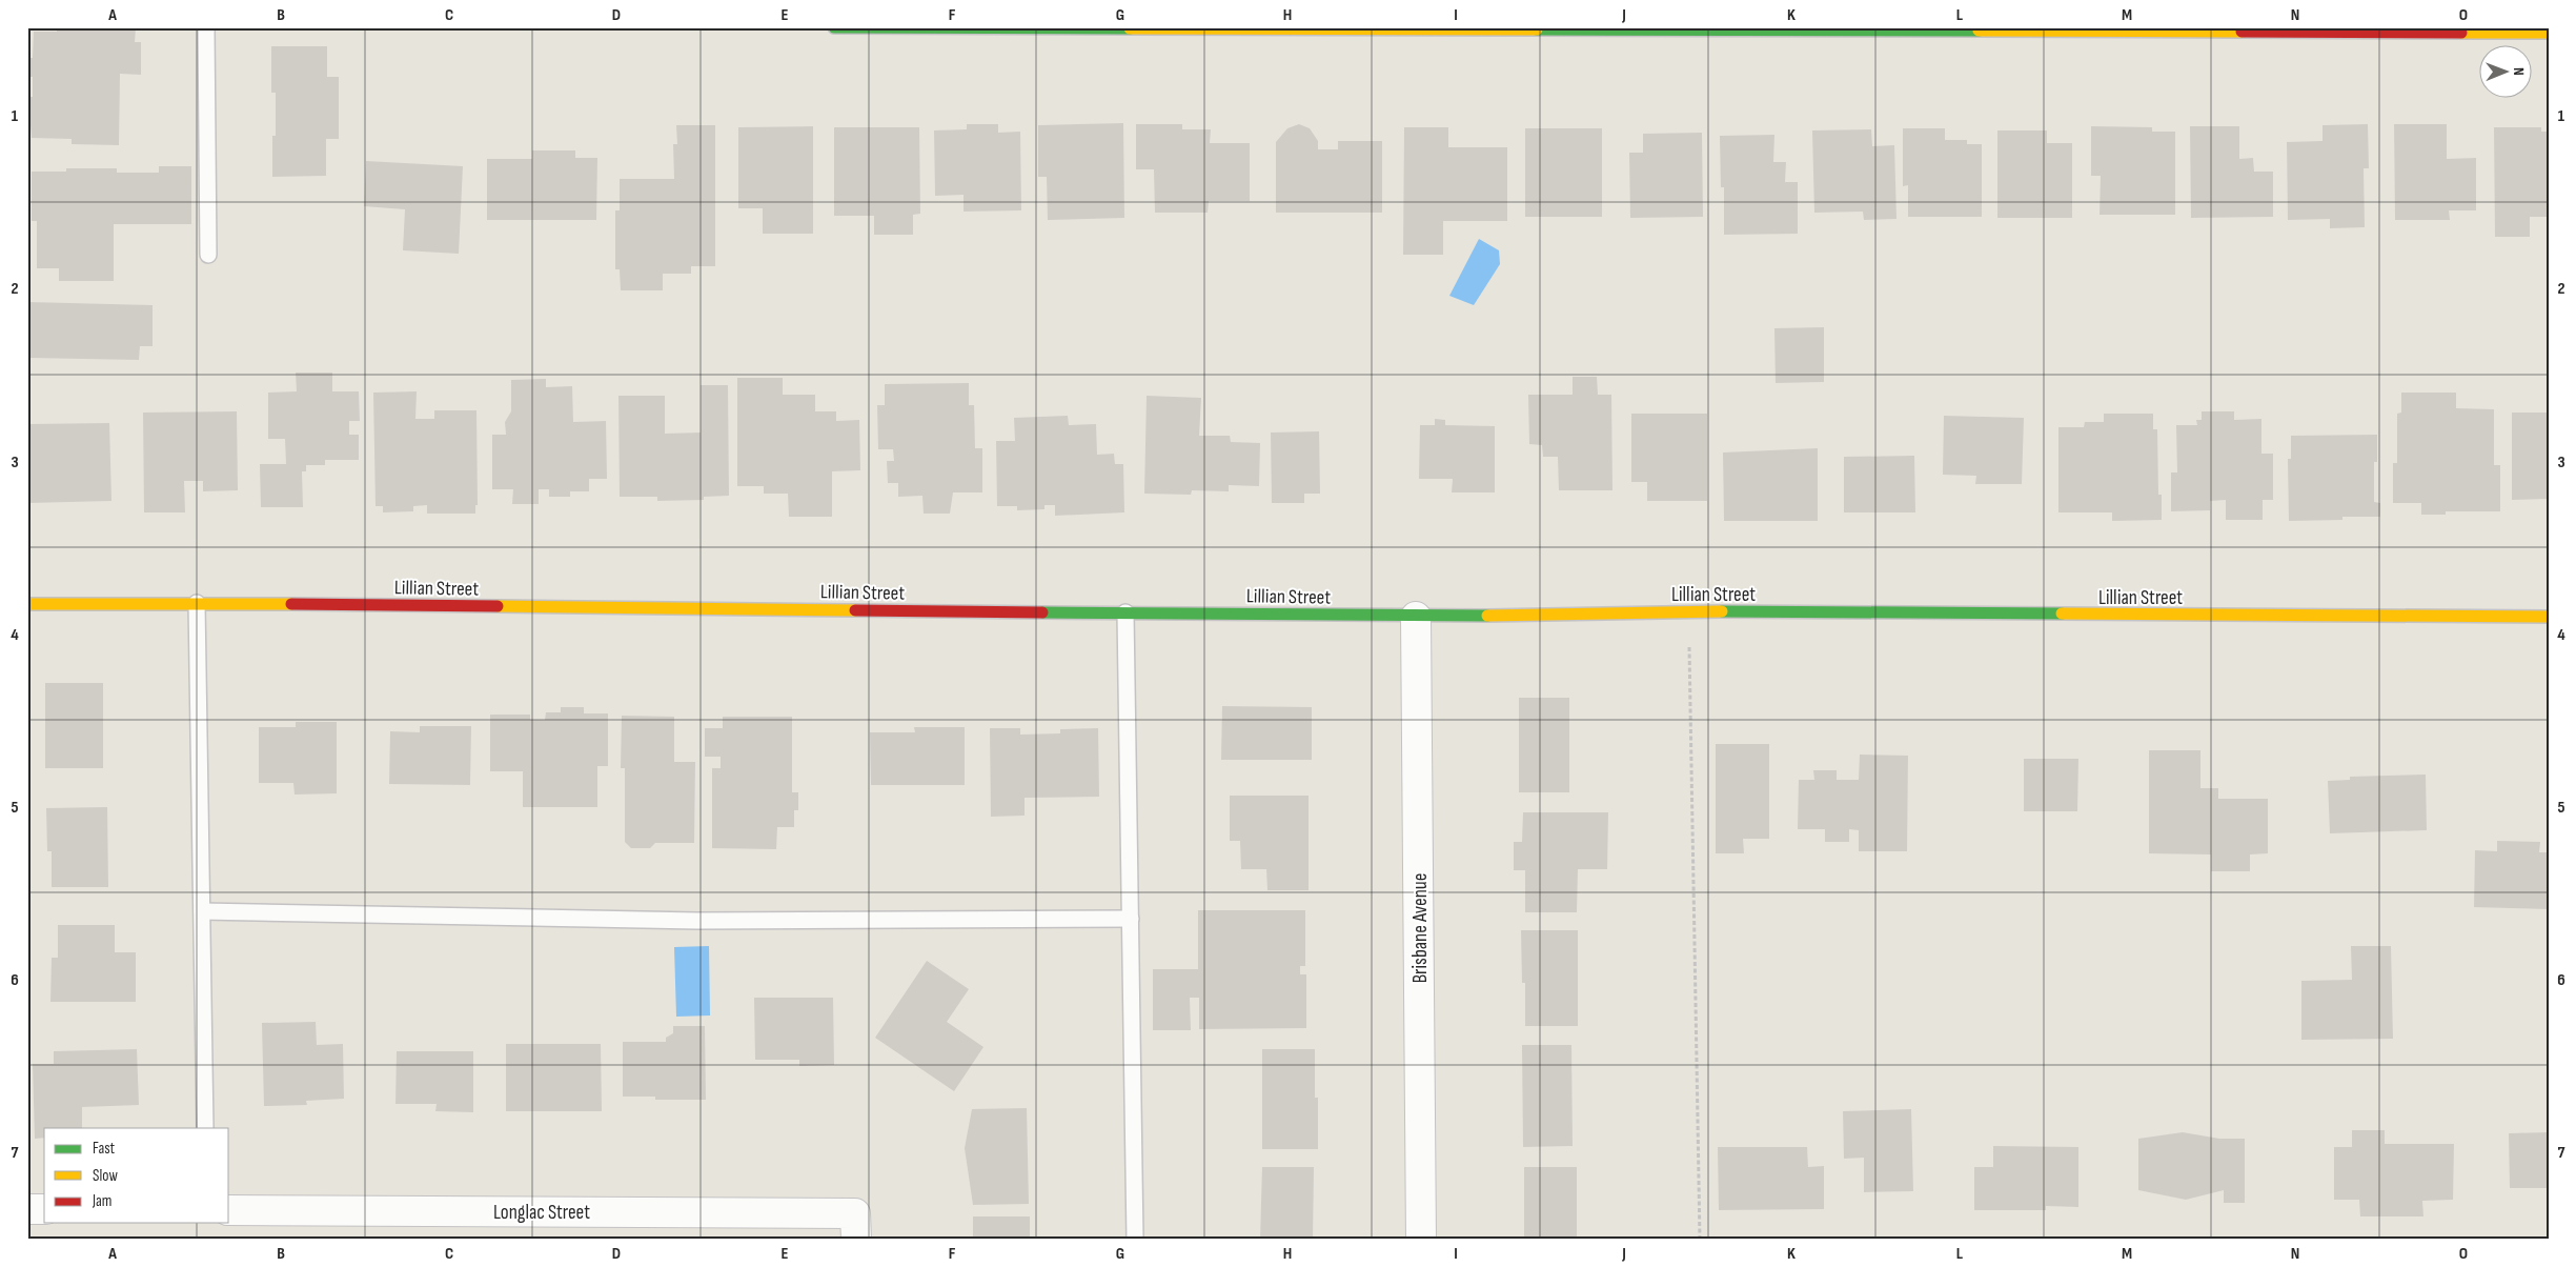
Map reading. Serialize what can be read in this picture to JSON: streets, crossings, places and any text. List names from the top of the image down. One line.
{"streets":{"street":["Lillian Street","Brisbane Avenue","Longlac Street"]},"crossings":[["Lillian Street","Brisbane Avenue"]],"legend":["Fast","Slow","Jam"],"north":"right","grid":{"columns":["A","B","C","D","E","F","G","H","I","J","K","L","M","N","O"],"rows":["1","2","3","4","5","6","7"]}}
